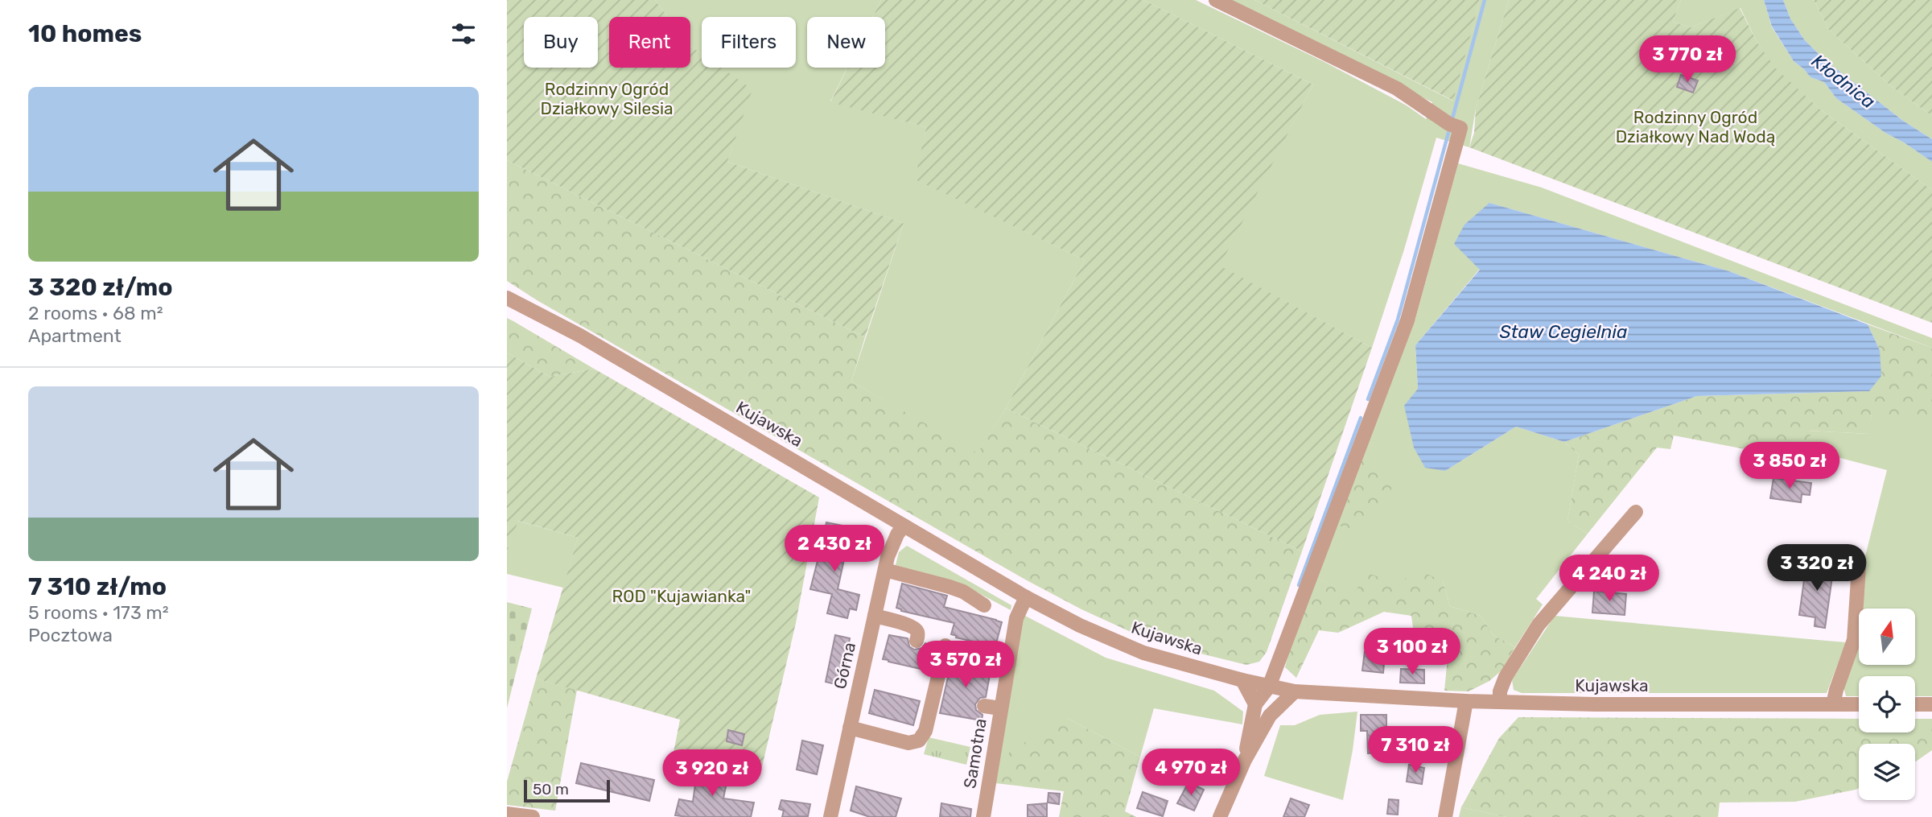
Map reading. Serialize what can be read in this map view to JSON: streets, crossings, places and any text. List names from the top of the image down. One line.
{"streets":{"street":["Kujawska","Górna","Samotna"]},"crossings":[["Kujawska","Górna"],["Kujawska","Samotna"]],"water":["Kłodnica","Staw Cegielnia"],"parks":["Rodzinny Ogród Działkowy Silesia","Rodzinny Ogród Działkowy Nad Wodą","ROD \"Kujawianka\""],"scale_bar":"50 m","north":"top","page":{"heading":"10 homes","chip":["Buy","Rent","Filters","New"],"price":["3 770 zł","3 850 zł","2 430 zł","3 320 zł","4 240 zł","3 100 zł","3 570 zł","7 310 zł","4 970 zł","3 920 zł"],"list":[{"name":"3 320 zł/mo","note":"2 rooms · 68 m² · Apartment"},{"name":"7 310 zł/mo","note":"5 rooms · 173 m² · Pocztowa"}],"scale":"50 m"}}
